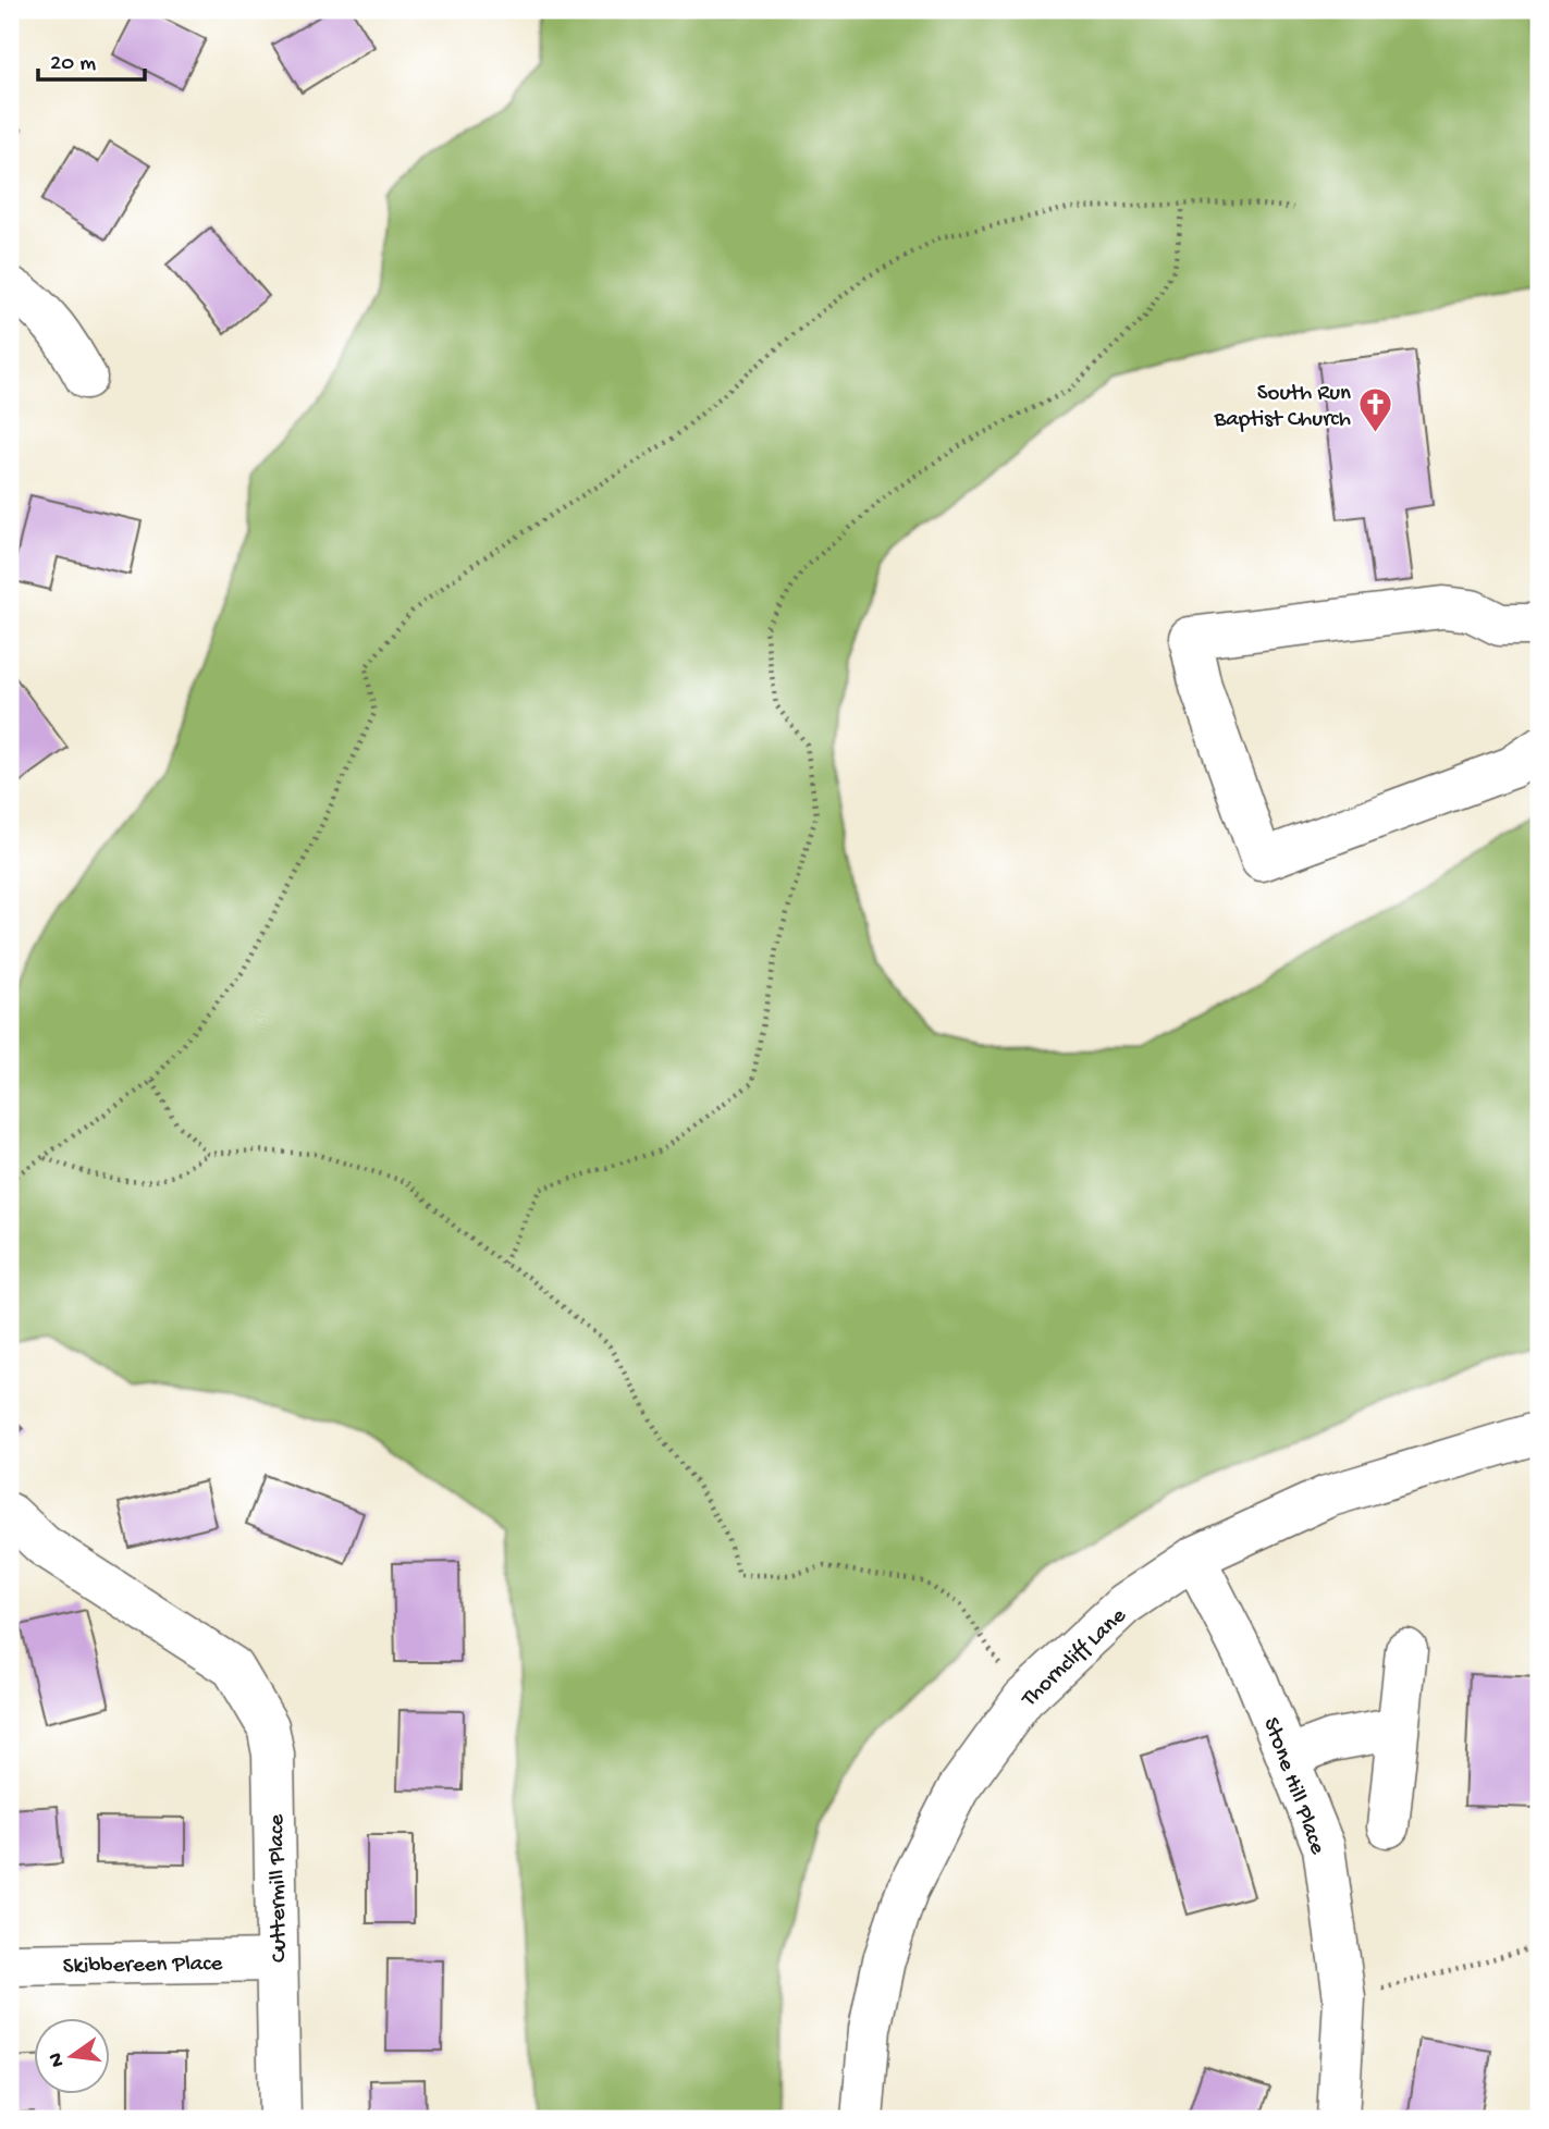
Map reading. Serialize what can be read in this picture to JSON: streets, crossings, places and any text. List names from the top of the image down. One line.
{"streets":{"street":["Thorncliff Lane","Stone Hill Place","Cuttermill Place","Skibbereen Place"]},"crossings":[["Thorncliff Lane","Stone Hill Place"],["Cuttermill Place","Skibbereen Place"]],"places":{"church":["South Run Baptist Church"]},"scale_bar":"20 m","north":"left"}
